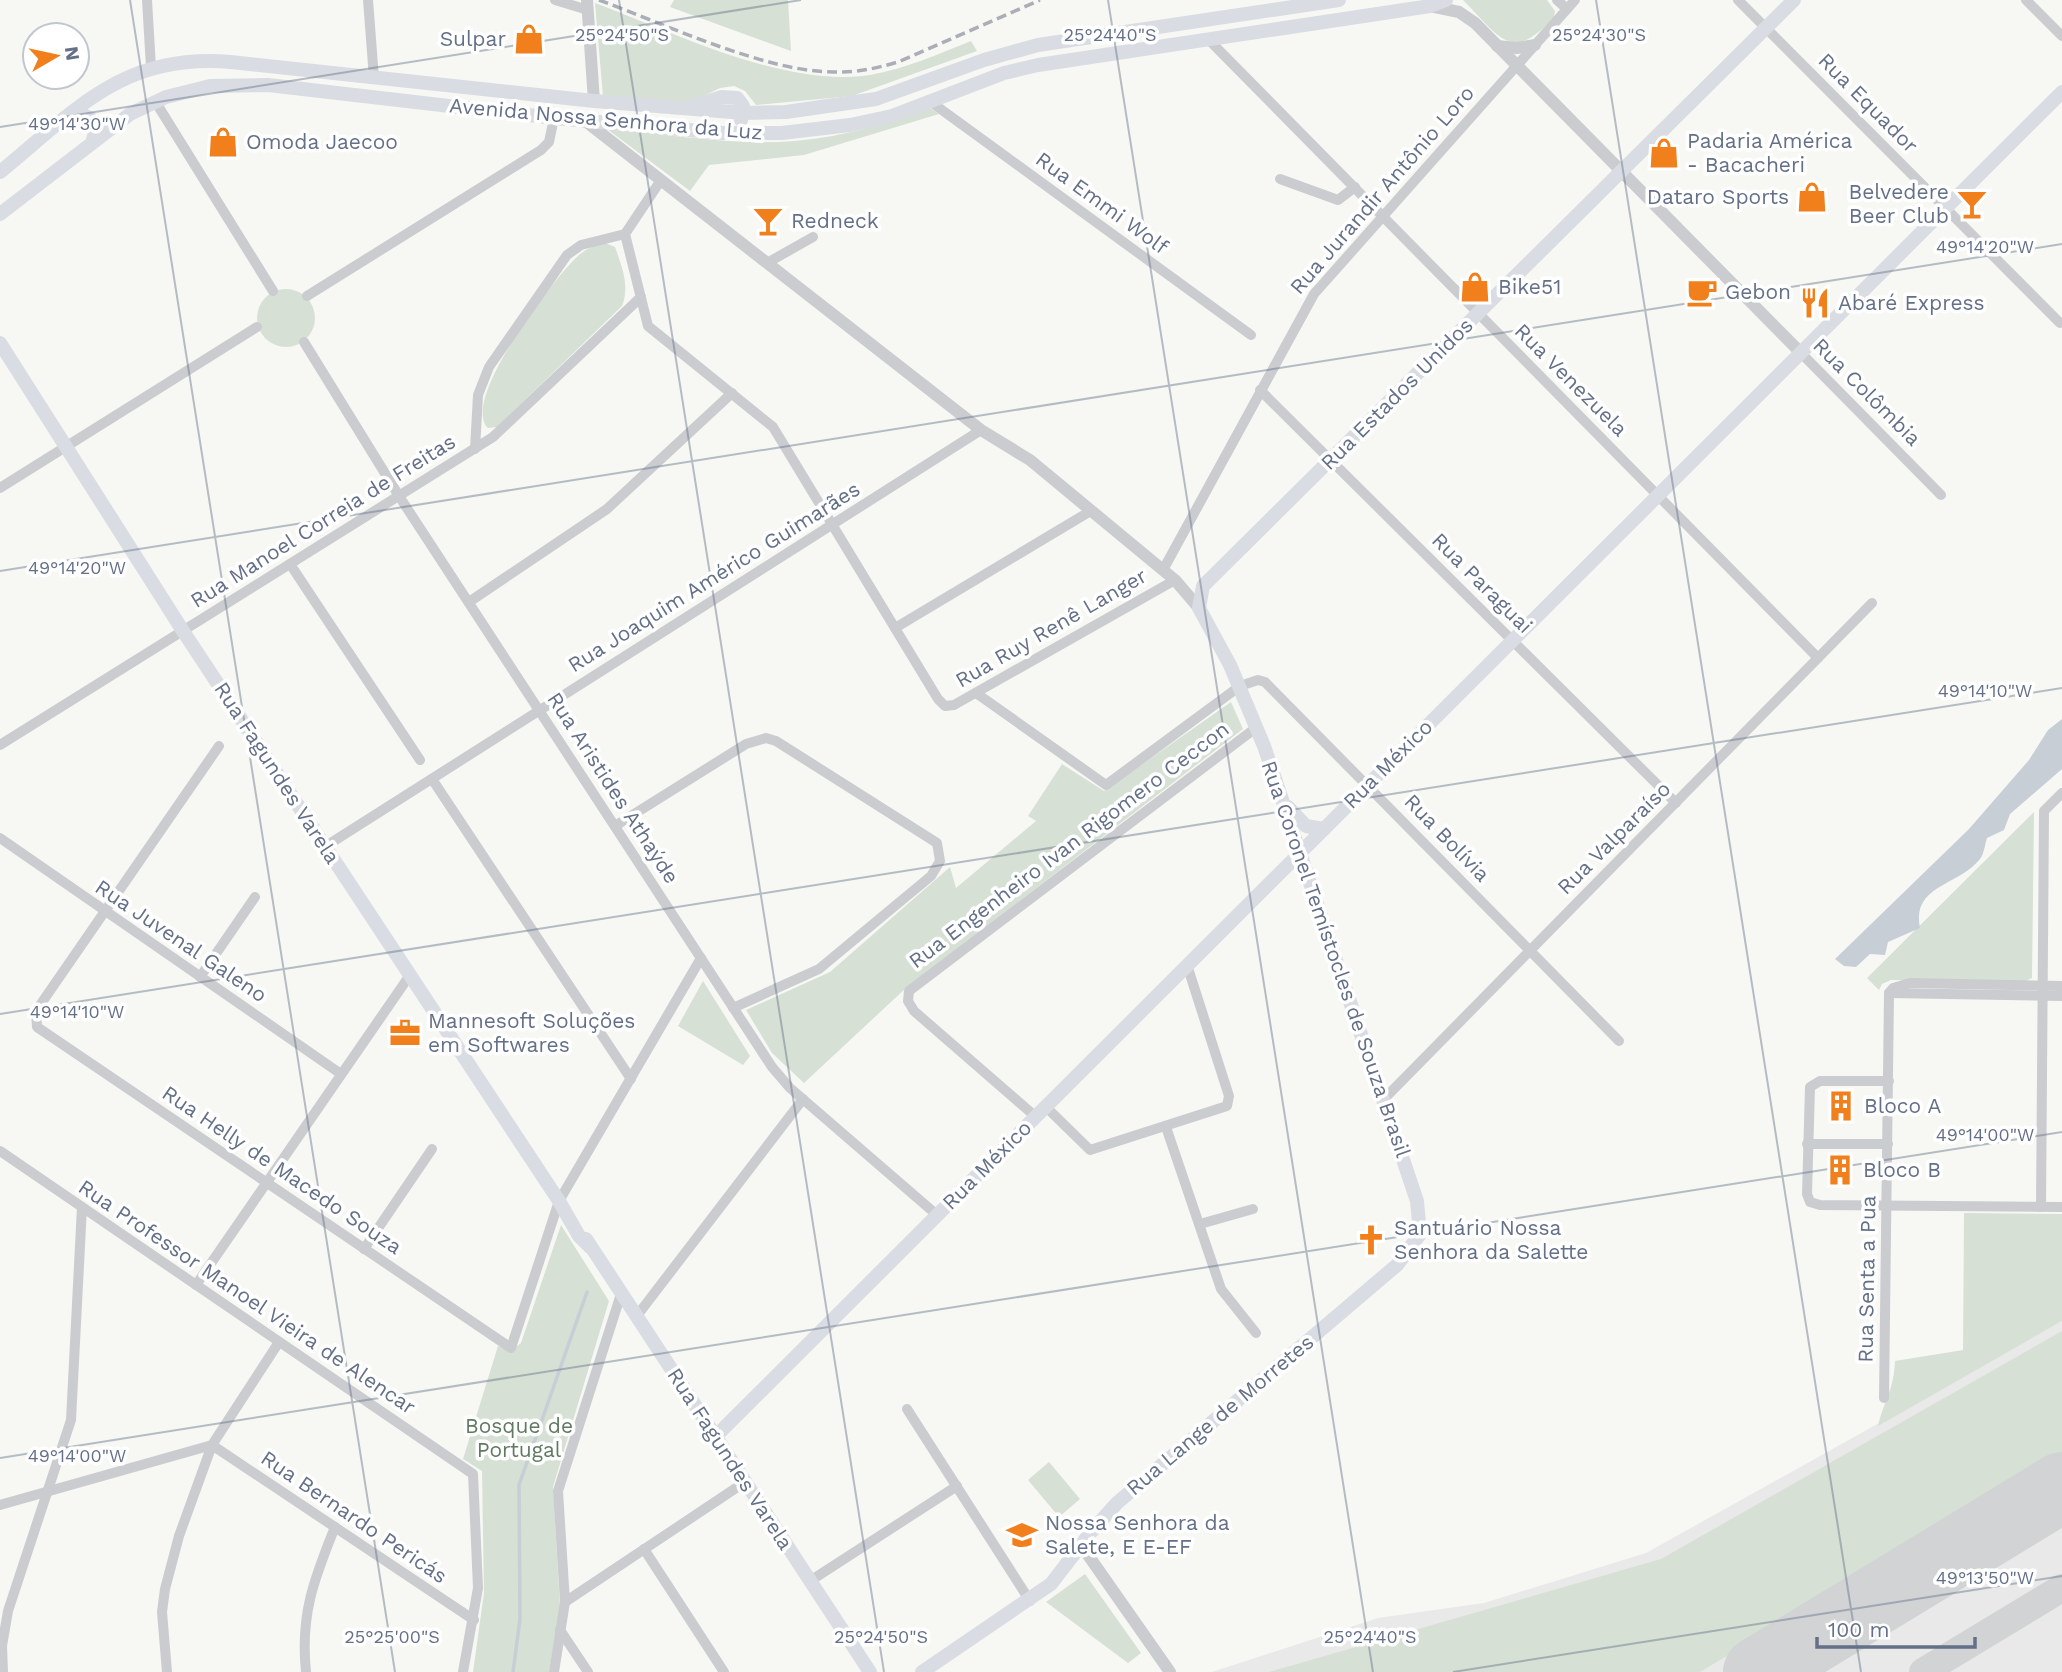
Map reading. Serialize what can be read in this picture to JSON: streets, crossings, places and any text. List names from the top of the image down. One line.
{"streets":{"main road":["Avenida Nossa Senhora da Luz","Rua Estados Unidos","Rua México","Rua Fagundes Varela","Rua Coronel Temístocles de Souza Brasil","Rua Lange de Morretes"],"street":["Rua Equador","Rua Jurandir Antônio Loro","Rua Emmi Wolf","Rua Venezuela","Rua Colômbia","Rua Manoel Correia de Freitas","Rua Joaquim Américo Guimarães","Rua Paraguai","Rua Ruy Renê Langer","Rua Aristides Athaýde","Rua Bolívia","Rua Valparaíso","Rua Engenheiro Ivan Rigomero Ceccon","Rua Juvenal Galeno","Rua Helly de Macedo Souza","Rua Senta a Pua","Rua Professor Manoel Vieira de Alencar","Rua Bernardo Pericás"]},"crossings":[["Rua Equador","Rua Estados Unidos"],["Rua Equador","Rua México"],["Avenida Nossa Senhora da Luz","Rua Emmi Wolf"],["Avenida Nossa Senhora da Luz","Rua Venezuela"],["Avenida Nossa Senhora da Luz","Rua Colômbia"],["Rua Jurandir Antônio Loro","Rua Venezuela"],["Rua Jurandir Antônio Loro","Rua Colômbia"],["Rua Jurandir Antônio Loro","Rua Paraguai"],["Rua Venezuela","Rua Estados Unidos"],["Rua Venezuela","Rua México"],["Rua Venezuela","Rua Valparaíso"],["Rua Colômbia","Rua Estados Unidos"],["Rua Colômbia","Rua México"],["Rua Estados Unidos","Rua Paraguai"],["Rua Estados Unidos","Rua Coronel Temístocles de Souza Brasil"],["Rua Manoel Correia de Freitas","Rua Fagundes Varela"],["Rua Manoel Correia de Freitas","Rua Aristides Athaýde"],["Rua Joaquim Américo Guimarães","Rua Fagundes Varela"],["Rua Joaquim Américo Guimarães","Rua Aristides Athaýde"],["Rua Paraguai","Rua México"],["Rua Paraguai","Rua Valparaíso"],["Rua México","Rua Fagundes Varela"],["Rua México","Rua Aristides Athaýde"],["Rua México","Rua Bolívia"],["Rua México","Rua Engenheiro Ivan Rigomero Ceccon"],["Rua México","Rua Coronel Temístocles de Souza Brasil"],["Rua Fagundes Varela","Rua Helly de Macedo Souza"],["Rua Bolívia","Rua Valparaíso"],["Rua Bolívia","Rua Coronel Temístocles de Souza Brasil"],["Rua Valparaíso","Rua Coronel Temístocles de Souza Brasil"],["Rua Engenheiro Ivan Rigomero Ceccon","Rua Coronel Temístocles de Souza Brasil"],["Rua Juvenal Galeno","Rua Helly de Macedo Souza"],["Rua Coronel Temístocles de Souza Brasil","Rua Lange de Morretes"],["Rua Professor Manoel Vieira de Alencar","Rua Bernardo Pericás"]],"parks":["Bosque de Portugal"],"places":{"shop":["Sulpar","Omoda Jaecoo","Padaria América - Bacacheri","Dataro Sports","Bike51"],"bar":["Belvedere Beer Club","Redneck"],"cafe":["Gebon"],"restaurant":["Abaré Express"],"office":["Mannesoft Soluções em Softwares"],"building":["Bloco A","Bloco B"],"church":["Santuário Nossa Senhora da Salette"],"school or university":["Nossa Senhora da Salete, E E-EF"]},"scale_bar":"100 m","north":"right","coordinates":["25°24'50\"S","25°24'40\"S","25°24'30\"S","49°14'30\"W","49°14'20\"W","49°14'10\"W","49°14'00\"W","49°13'50\"W","25°25'00\"S"]}
